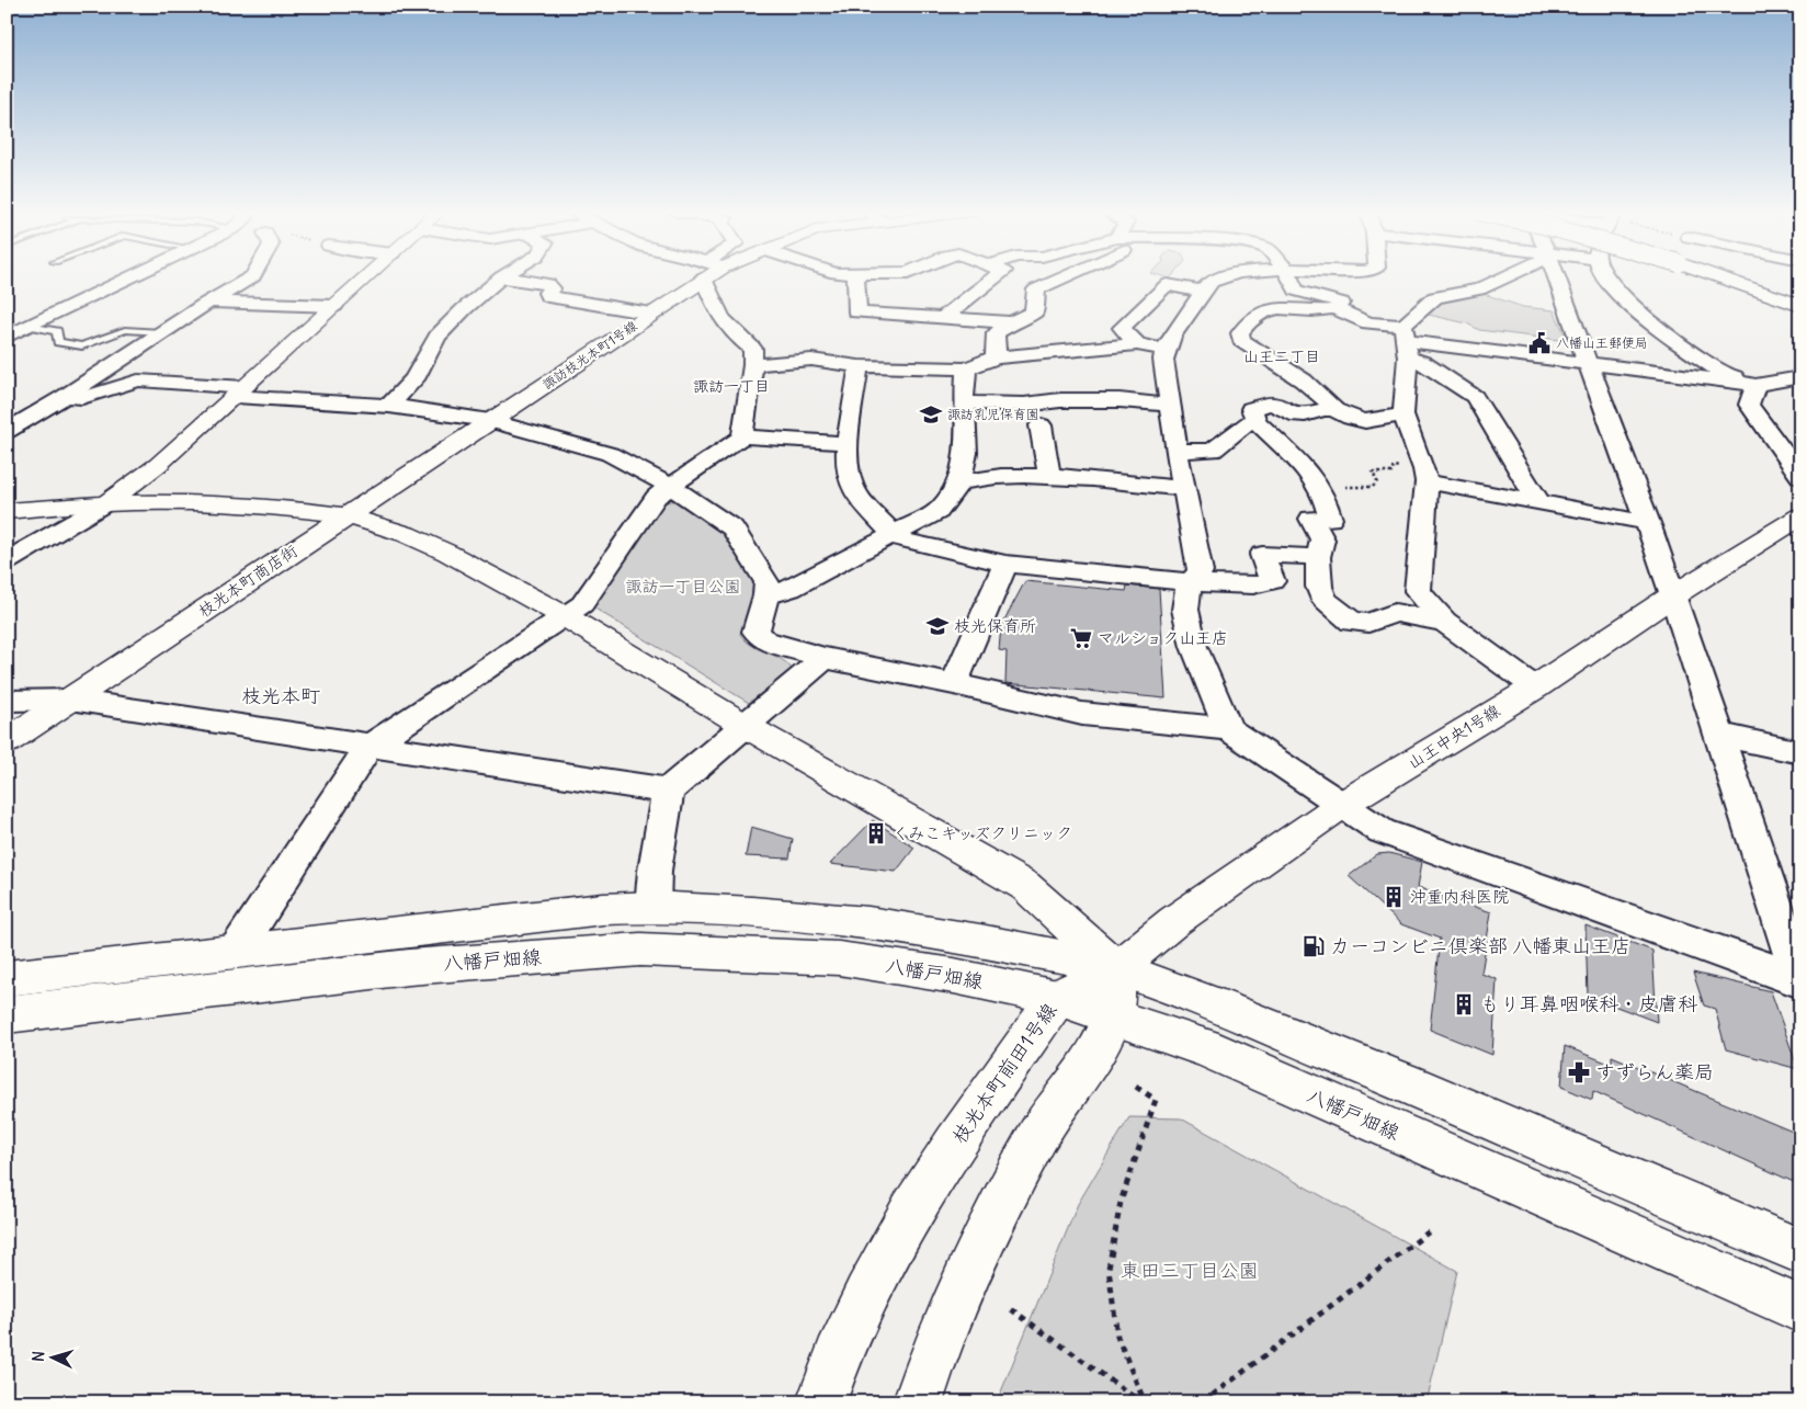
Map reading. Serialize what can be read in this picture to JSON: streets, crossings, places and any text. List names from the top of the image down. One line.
{"streets":{"main road":["諏訪枝光本町1号線","枝光本町商店街","山王中央1号線","八幡戸畑線","枝光本町前田1号線"]},"crossings":[["諏訪枝光本町1号線","枝光本町商店街"],["山王中央1号線","枝光本町前田1号線"],["八幡戸畑線","枝光本町前田1号線"]],"districts":["山王二丁目","諏訪一丁目","枝光本町"],"parks":["諏訪一丁目公園","東田三丁目公園"],"places":{"public building":["八幡山王郵便局"],"school or university":["諏訪乳児保育園","枝光保育所"],"supermarket":["マルショク山王店"],"building":["くみこキッズクリニック","沖重内科医院","もり耳鼻咽喉科・皮膚科"],"fuel station":["カーコンビニ倶楽部 八幡東山王店"],"pharmacy":["すずらん薬局"]},"north":"left"}
